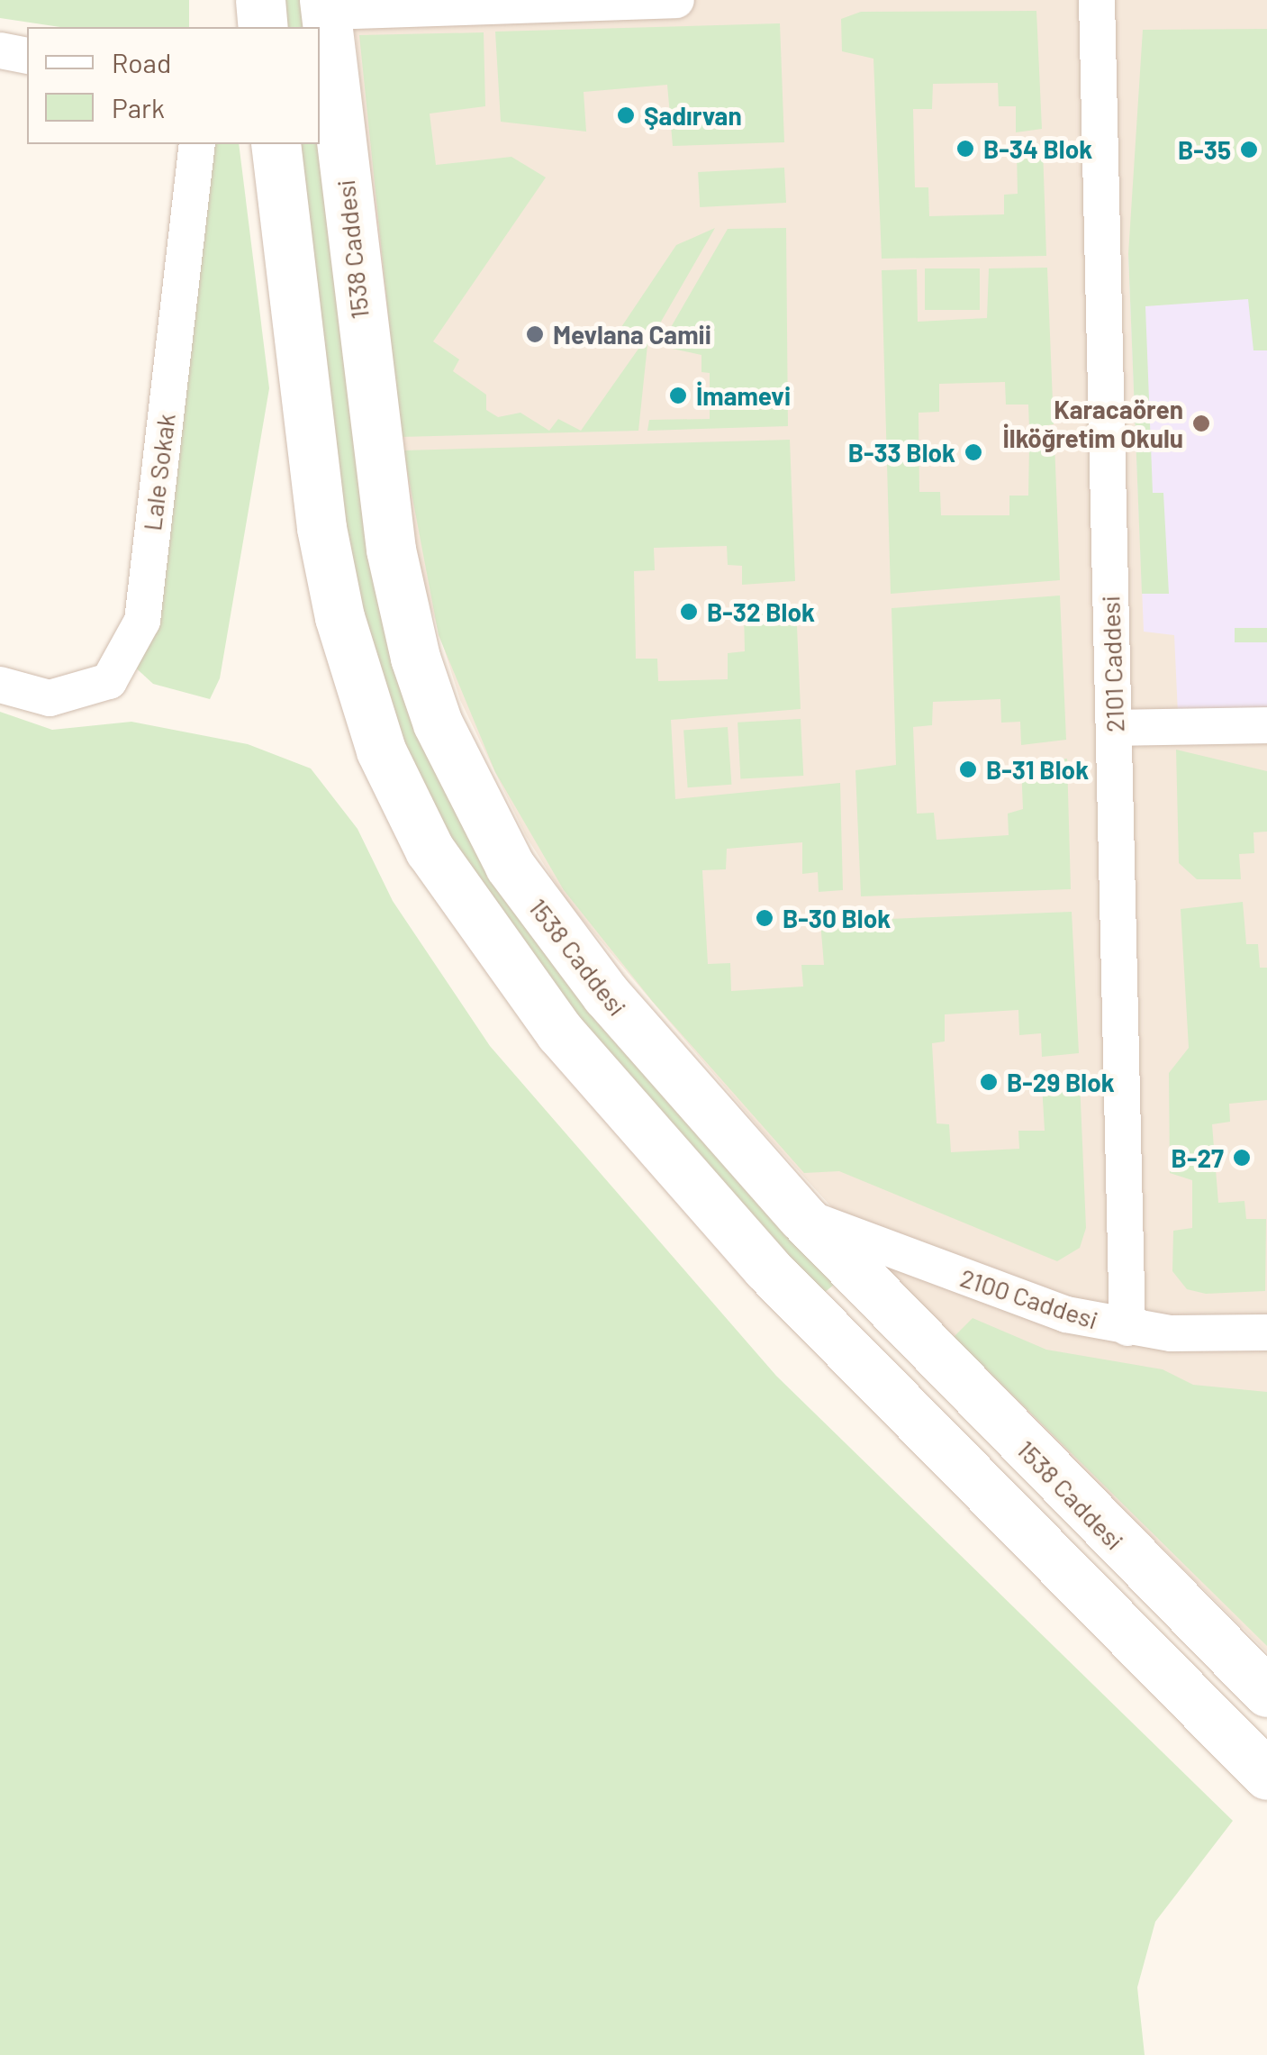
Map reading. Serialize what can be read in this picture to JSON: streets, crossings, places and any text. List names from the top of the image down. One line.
{"streets":{"main road":["1538 Caddesi"],"street":["Lale Sokak","2101 Caddesi","2100 Caddesi"]},"crossings":[["1538 Caddesi","2100 Caddesi"],["2101 Caddesi","2100 Caddesi"]],"places":["Şadırvan","B-34 Blok","B-35","Mevlana Camii","İmamevi","Karacaören İlköğretim Okulu","B-33 Blok","B-32 Blok","B-31 Blok","B-30 Blok","B-29 Blok","B-27"],"legend":["Road","Park"]}
